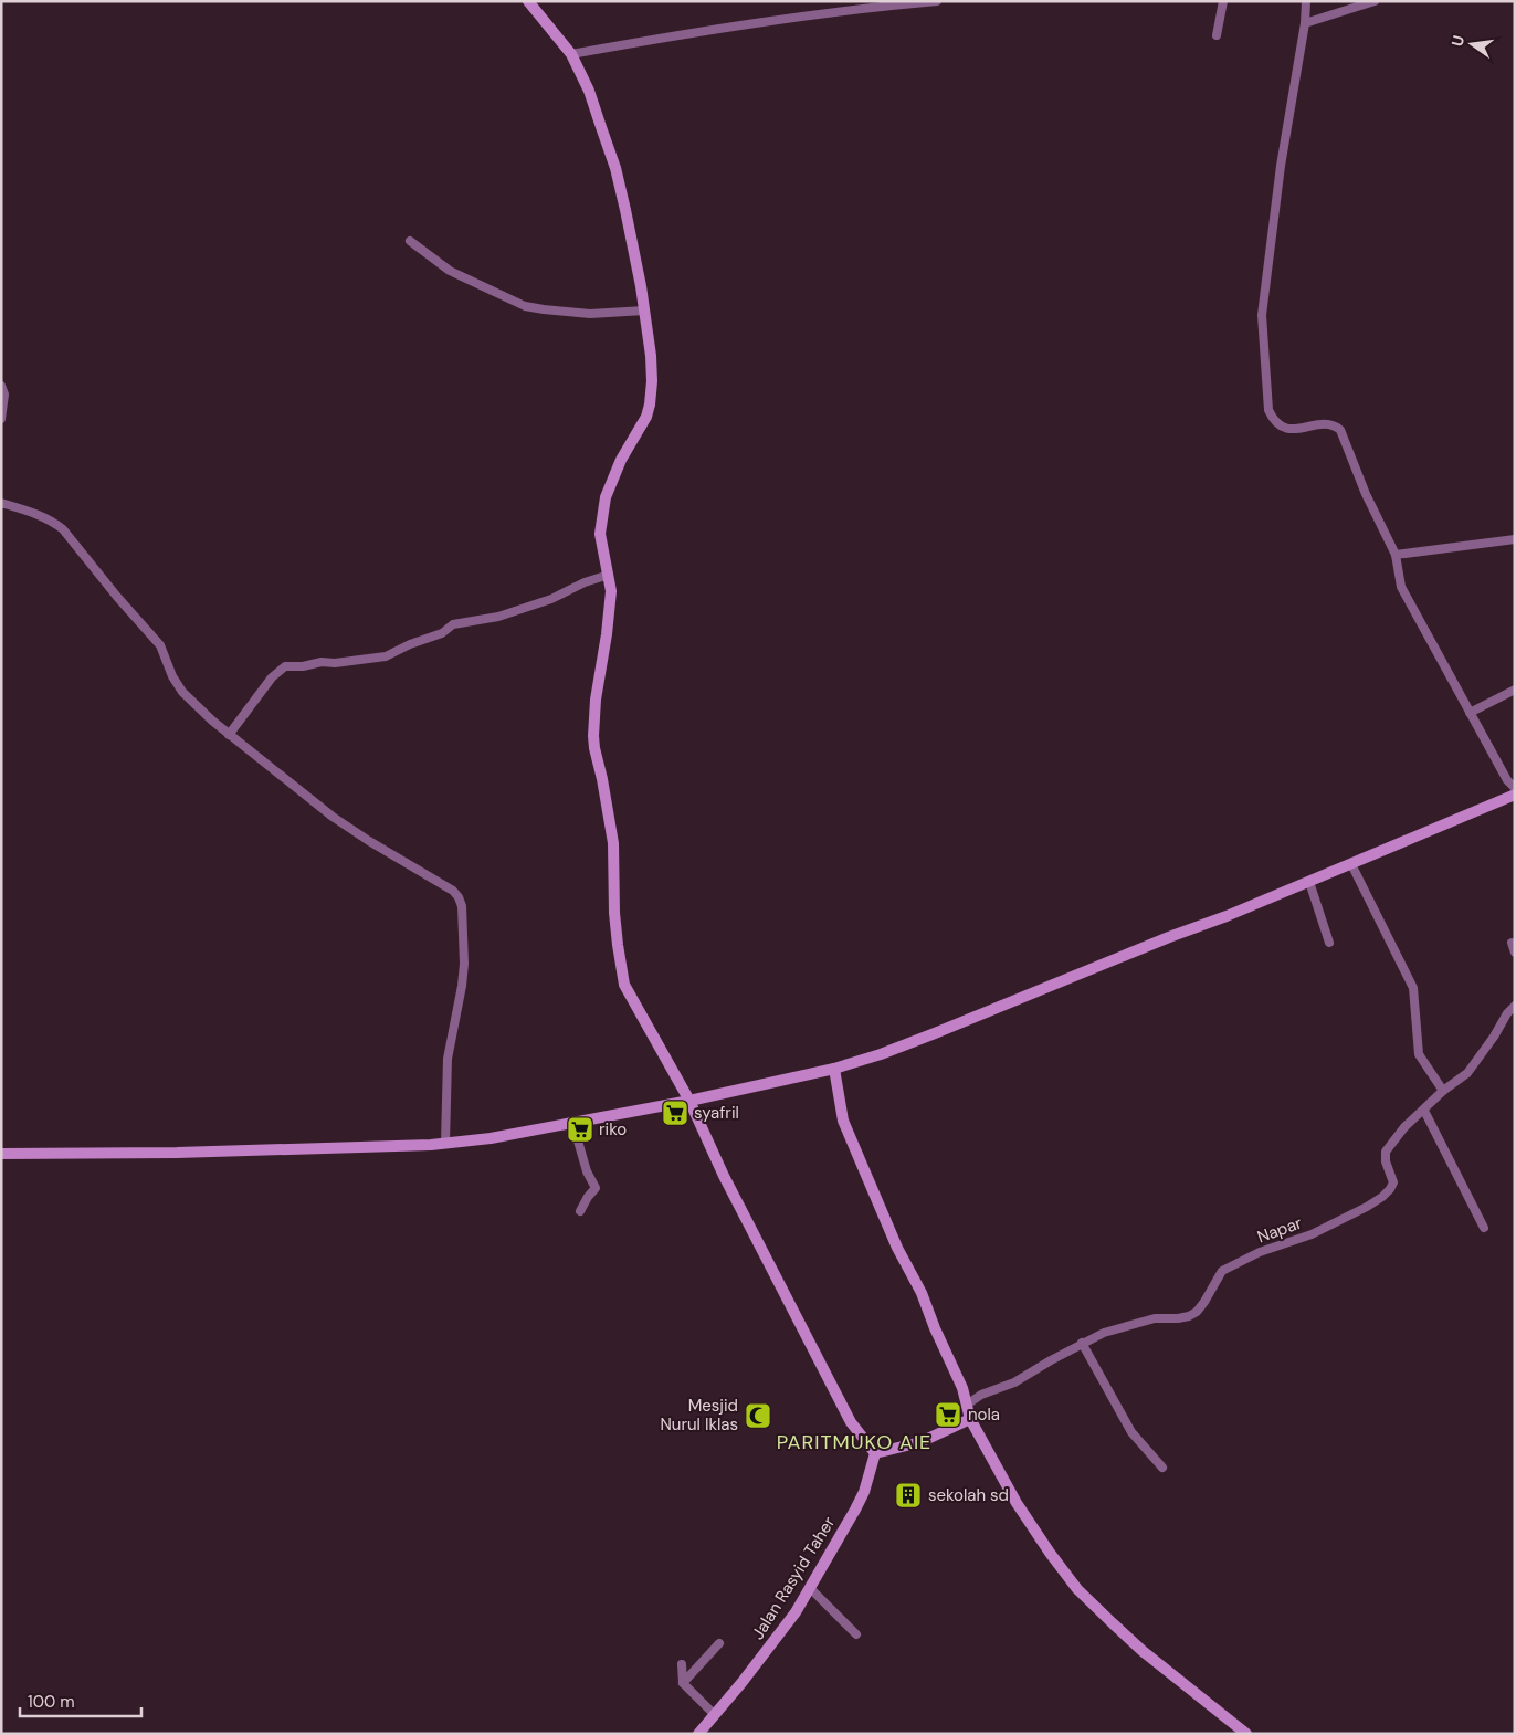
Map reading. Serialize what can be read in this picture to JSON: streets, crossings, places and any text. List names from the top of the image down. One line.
{"streets":{"street":["Napar","Jalan Rasyid Taher"]},"districts":["PARITMUKO AIE"],"places":{"supermarket":["syafril","riko","nola"],"mosque":["Mesjid Nurul Iklas"],"building":["sekolah sd"]},"scale_bar":"100 m","north":"left"}
